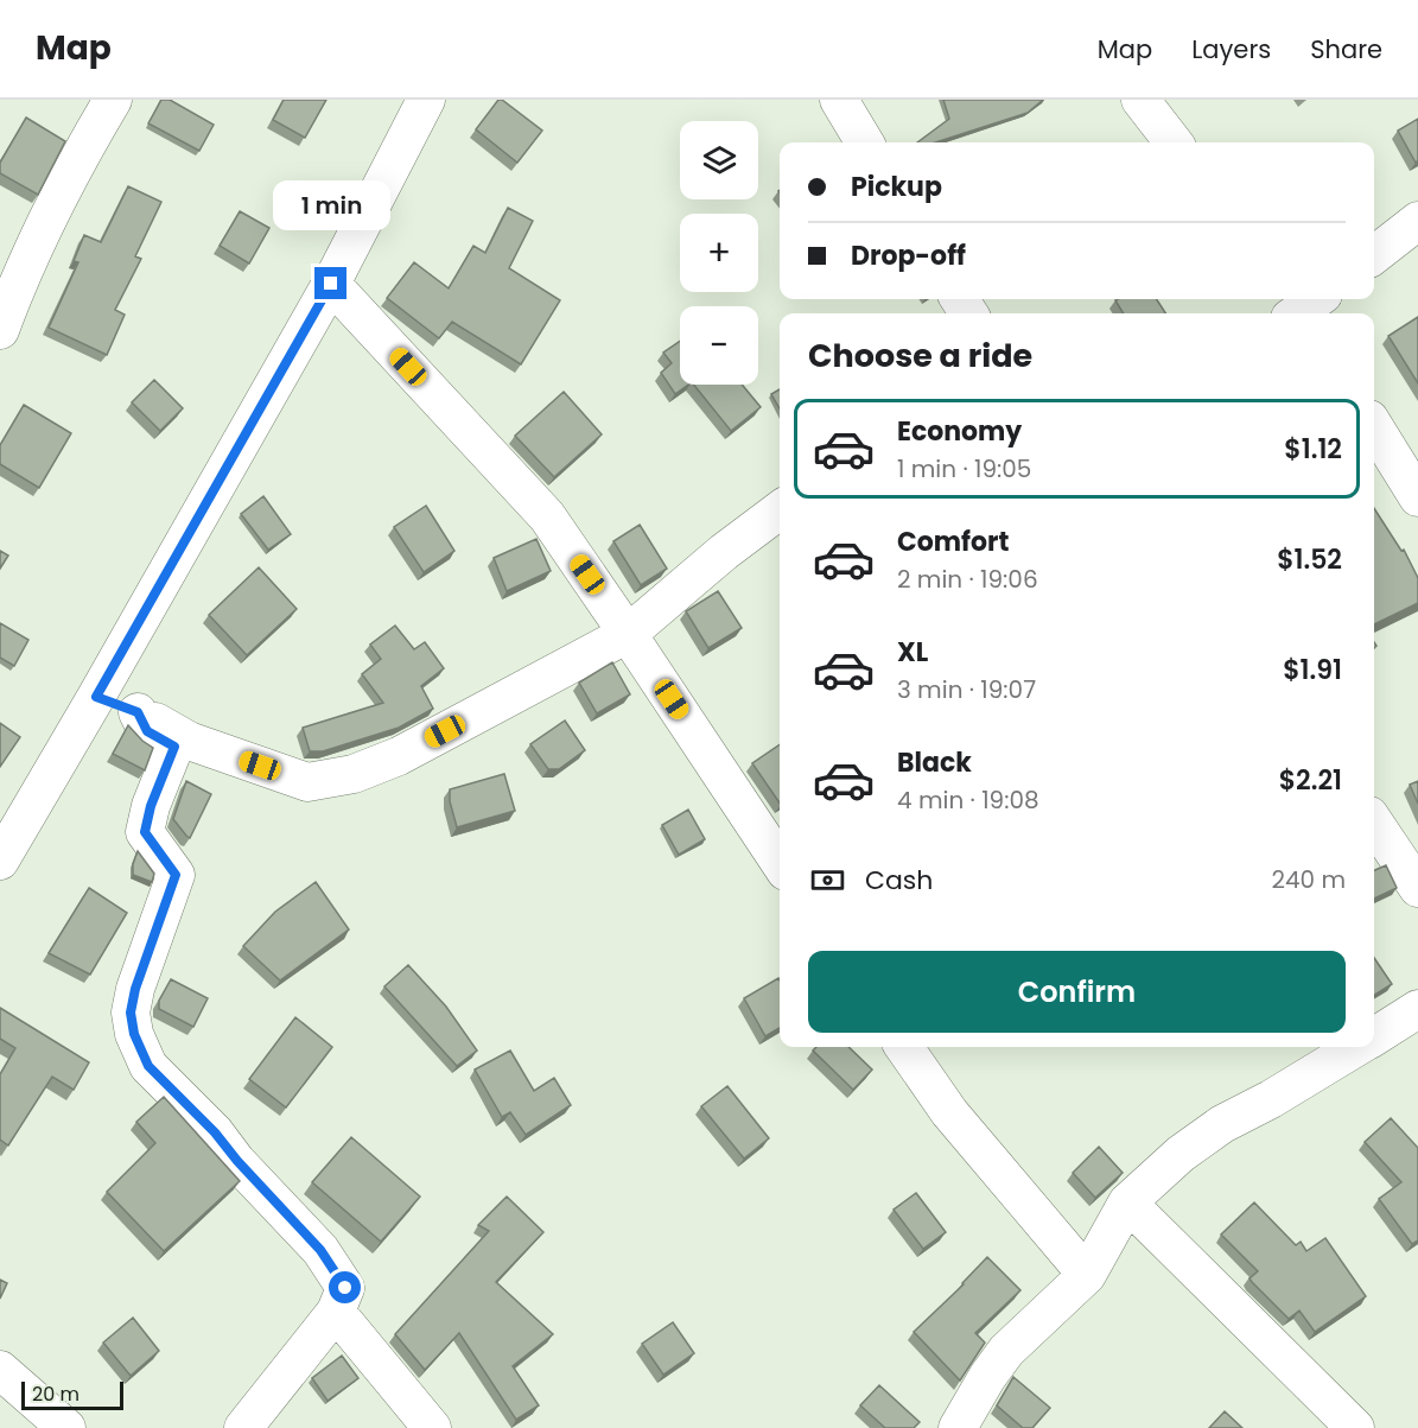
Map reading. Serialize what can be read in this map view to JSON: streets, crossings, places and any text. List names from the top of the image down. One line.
{"scale_bar":"20 m","page":{"header":"Map","nav":["Map","Layers","Share"],"map_buttons":["+","−"],"banner":["Pickup","Drop-off"],"bubble":"1 min","heading":"Choose a ride","list":[{"name":"Economy","note":"1 min · 19:05","value":"$1.12"},{"name":"Comfort","note":"2 min · 19:06","value":"$1.52"},{"name":"XL","note":"3 min · 19:07","value":"$1.91"},{"name":"Black","note":"4 min · 19:08","value":"$2.21"}],"pay":["Cash","240 m"],"buttons":"Confirm","scale":"20 m"}}
